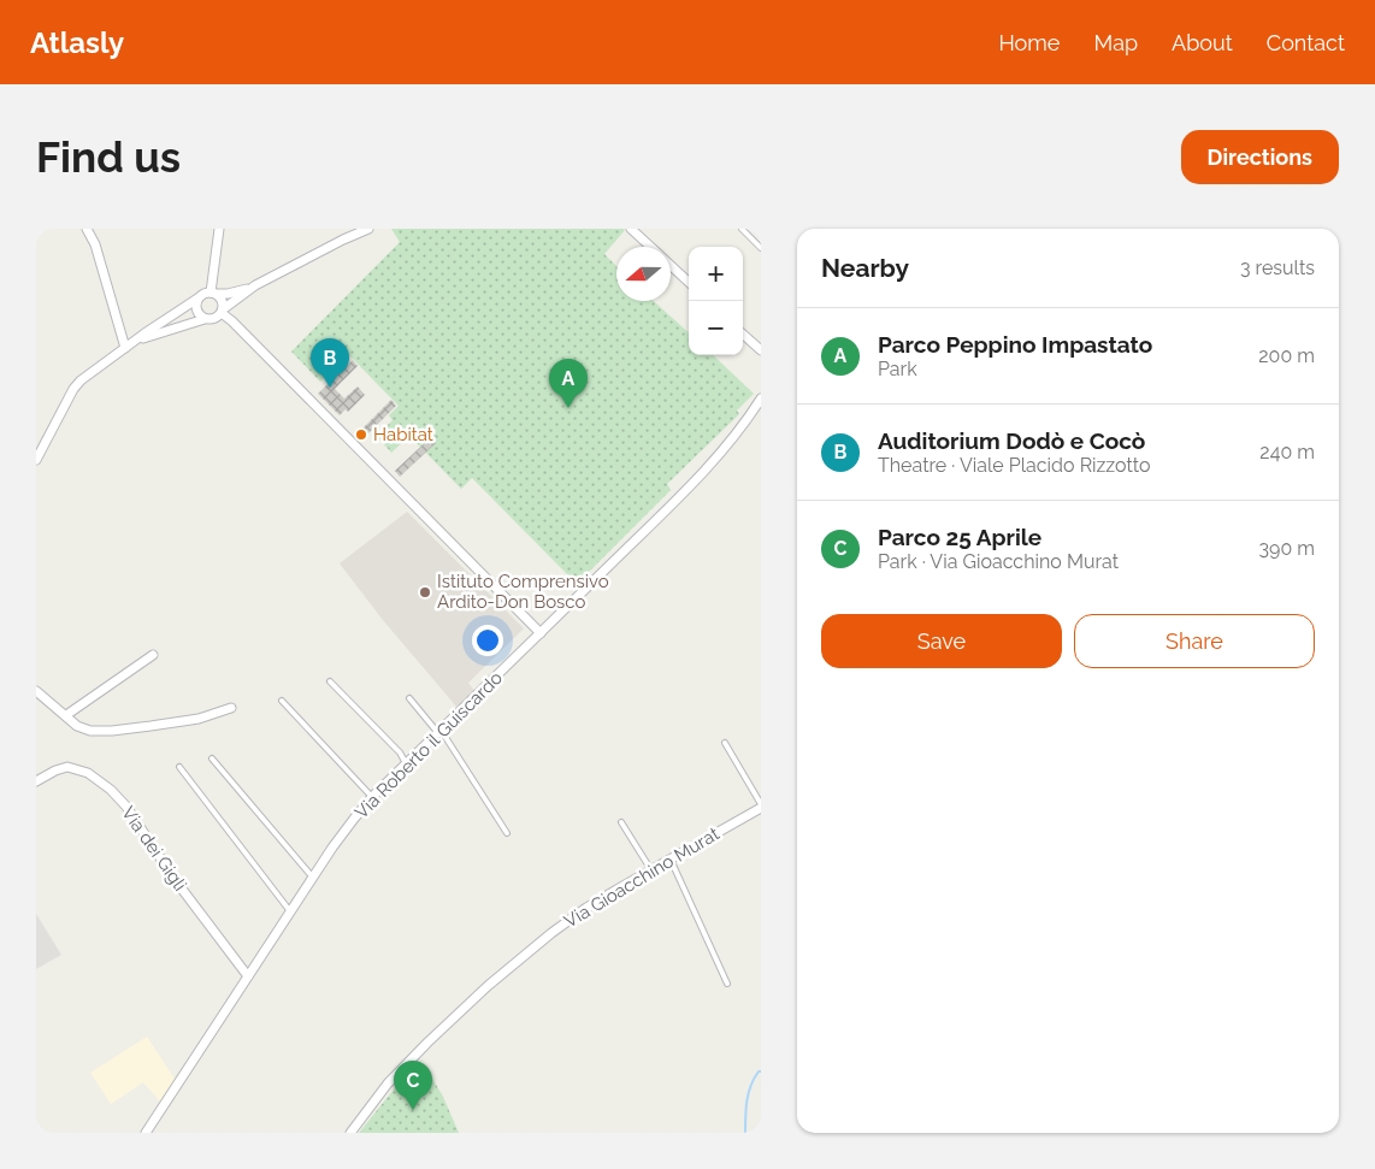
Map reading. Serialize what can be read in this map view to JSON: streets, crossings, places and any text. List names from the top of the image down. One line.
{"streets":{"street":["Via Roberto il Guiscardo","Via dei Gigli","Via Gioacchino Murat"]},"crossings":[["Via Roberto il Guiscardo","Via dei Gigli"]],"places":["Habitat","Istituto Comprensivo Ardito-Don Bosco"],"north":"left","page":{"header":"Atlasly","nav":["Home","Map","About","Contact"],"buttons":["Directions",["Save","Share"]],"title":"Find us","heading":["Nearby","3 results"],"map_buttons":["+","−"],"list":[{"mark":"A","name":"Parco Peppino Impastato","note":"Park","value":"200 m"},{"mark":"B","name":"Auditorium Dodò e Cocò","note":"Theatre · Viale Placido Rizzotto","value":"240 m"},{"mark":"C","name":"Parco 25 Aprile","note":"Park · Via Gioacchino Murat","value":"390 m"}],"pins":["B","A","C"]}}
